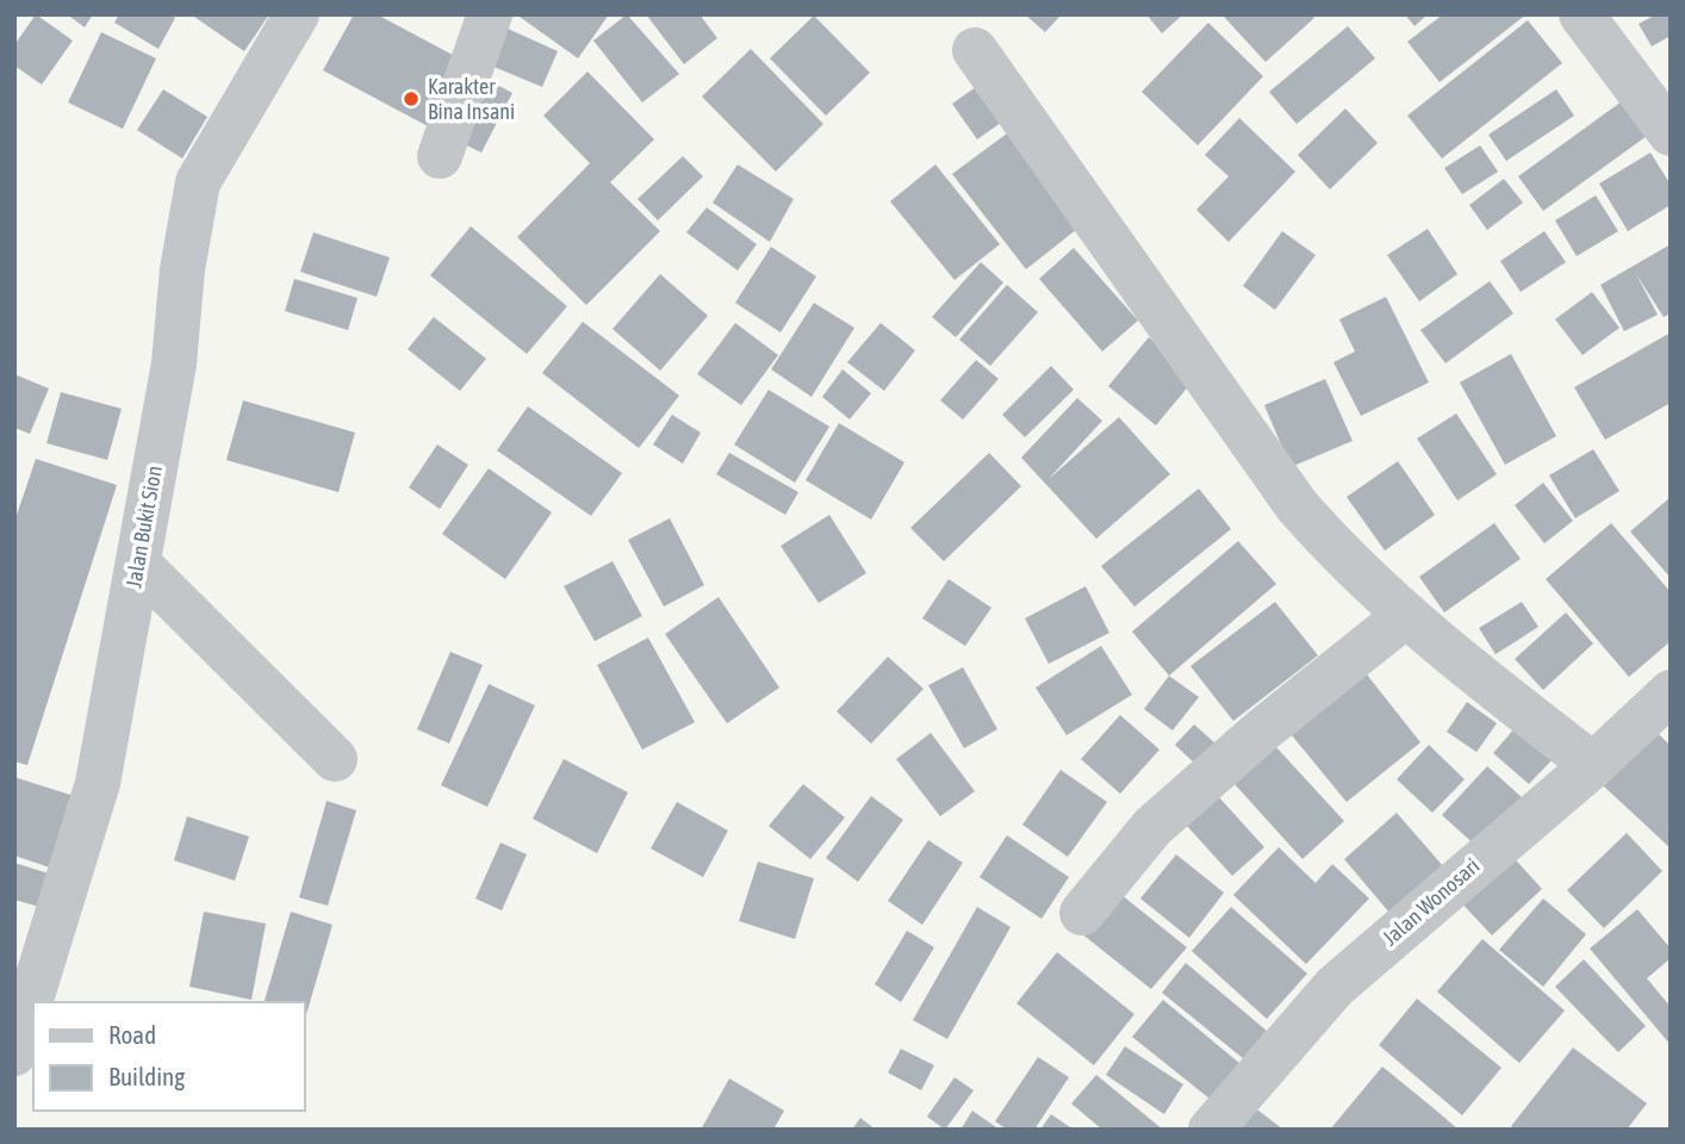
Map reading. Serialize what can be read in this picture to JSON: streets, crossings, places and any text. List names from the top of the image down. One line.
{"streets":{"street":["Jalan Bukit Sion","Jalan Wonosari"]},"places":["Karakter Bina Insani"],"legend":["Road","Building"]}
